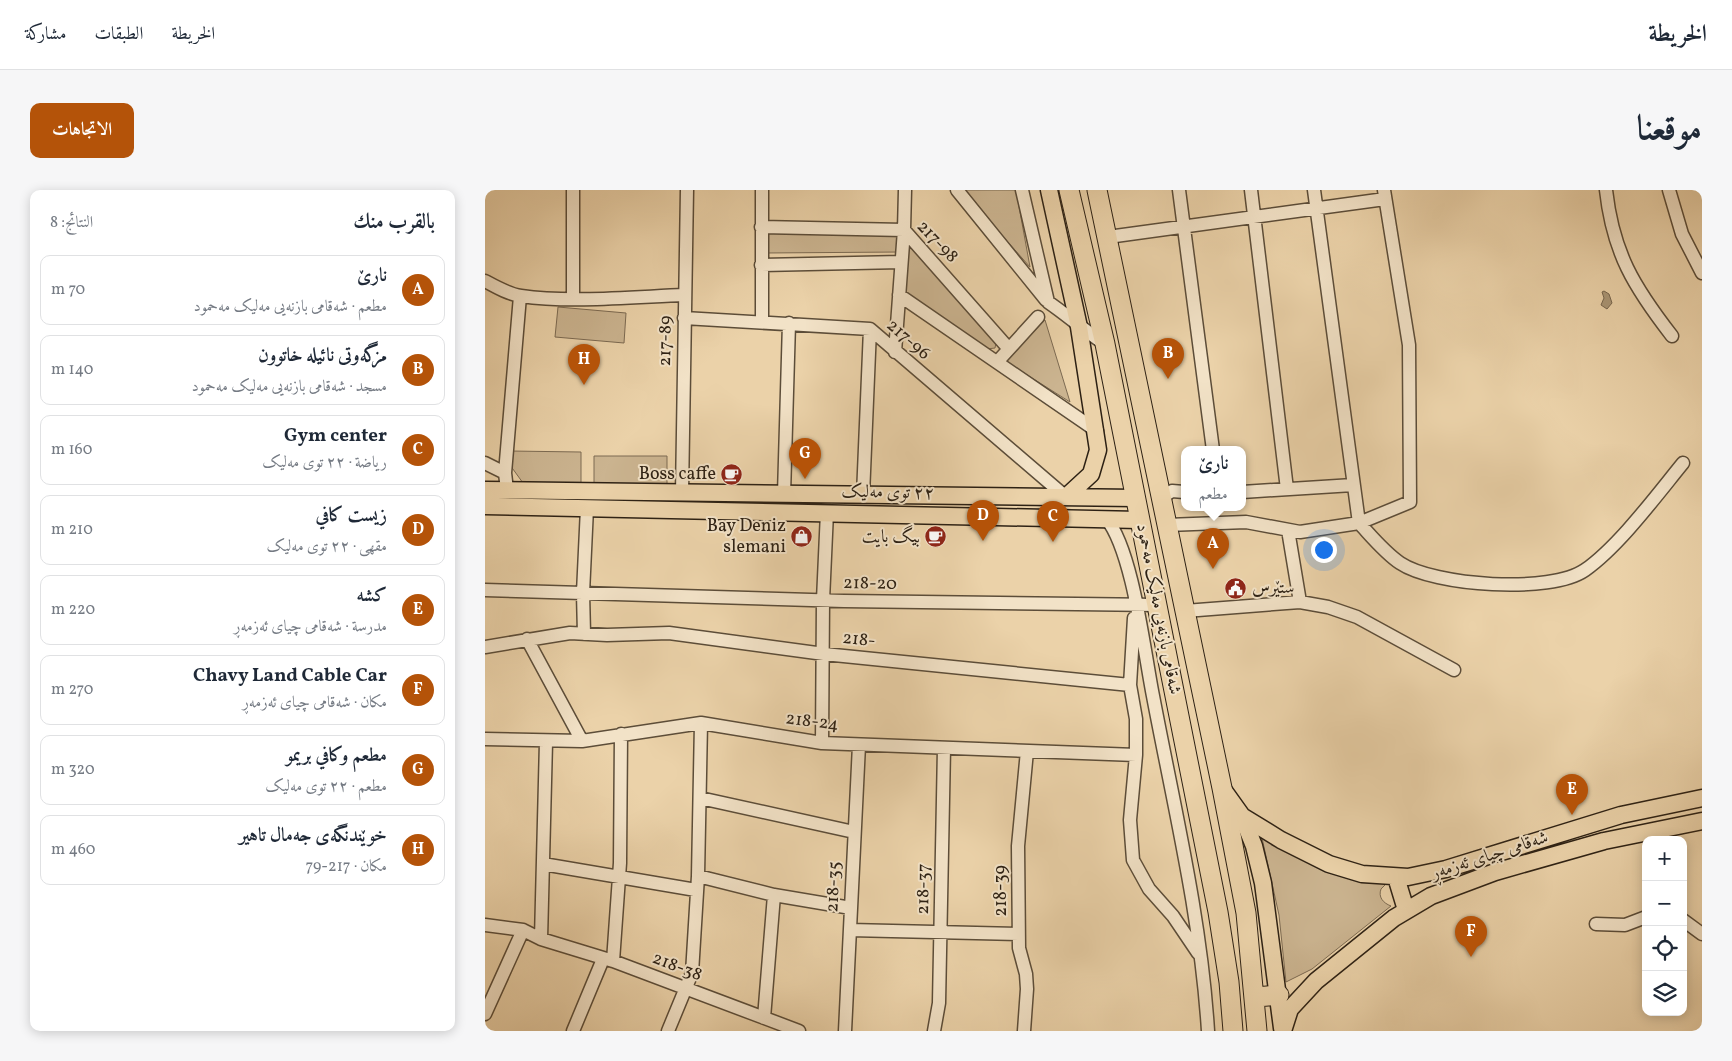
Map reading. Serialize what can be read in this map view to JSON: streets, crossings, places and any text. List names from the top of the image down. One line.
{"streets":{"highway":["شەقامی بازنەیی مەلیک مەحمود"],"main road":["٢٢ توی مەلیک","شەقامی چیای ئەزمەڕ"],"street":["217-98","217-96","217-89","218-20","218-","218-24","218-35","218-37","218-39","218-38"]},"crossings":[["217-96","217-89"],["217-96","٢٢ توی مەلیک"],["217-89","٢٢ توی مەلیک"],["٢٢ توی مەلیک","شەقامی بازنەیی مەلیک مەحمود"],["218-20","شەقامی بازنەیی مەلیک مەحمود"],["218-24","218-35"],["218-24","218-37"],["218-24","218-39"]],"places":{"cafe":["Boss caffe","بیگ بایت"],"shop":["Bay Deniz slemani"],"public building":["ستێرس"]},"page":{"header":"الخريطة","nav":["الخريطة","الطبقات","مشاركة"],"title":"موقعنا","buttons":"الاتجاهات","heading":["بالقرب منك","النتائج: 8"],"list":[{"mark":"A","name":"نارێ","note":"مطعم · شەقامی بازنەیی مەلیک مەحمود","value":"70 m"},{"mark":"B","name":"مزگەوتی نائیلە خاتوون","note":"مسجد · شەقامی بازنەیی مەلیک مەحمود","value":"140 m"},{"mark":"C","name":"Gym center","note":"رياضة · ٢٢ توی مەلیک","value":"160 m"},{"mark":"D","name":"زيست كافي","note":"مقهى · ٢٢ توی مەلیک","value":"210 m"},{"mark":"E","name":"كشه","note":"مدرسة · شەقامی چیای ئەزمەڕ","value":"220 m"},{"mark":"F","name":"Chavy Land Cable Car","note":"مكان · شەقامی چیای ئەزمەڕ","value":"270 m"},{"mark":"G","name":"مطعم وكافي بريمو","note":"مطعم · ٢٢ توی مەلیک","value":"320 m"},{"mark":"H","name":"خوێندنگەی جەمال تاهیر","note":"مكان · 217-79","value":"460 m"}],"pins":["B","H","G","D","C","A","E","F"],"popup":["نارێ","مطعم"],"map_buttons":["+","−"]}}
